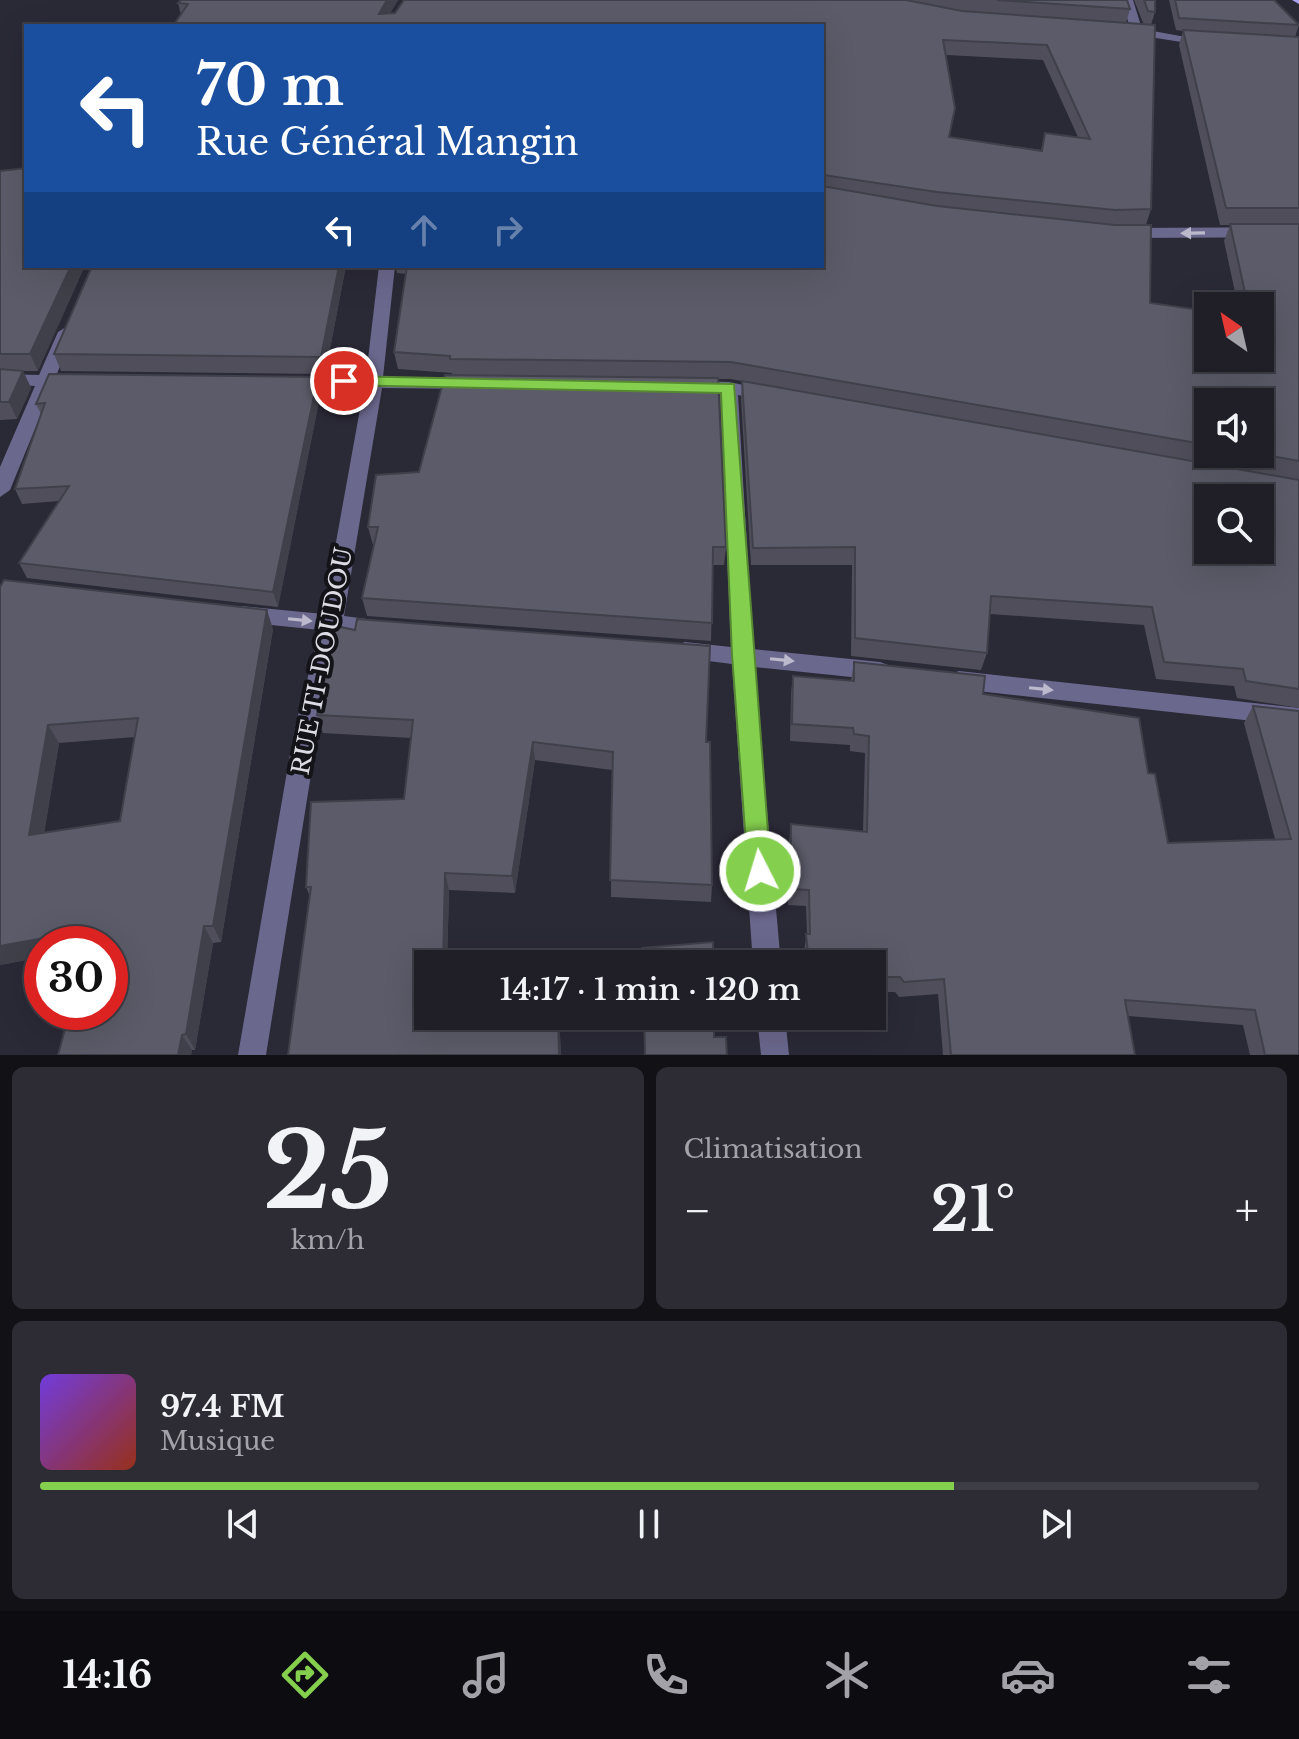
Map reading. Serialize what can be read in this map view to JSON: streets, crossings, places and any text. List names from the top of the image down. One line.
{"streets":{"street":["RUE TI-DOUDOU"]},"north":"top left","page":{"turn":["70 m","Rue Général Mangin"],"limit":"30","trip":"14:17 · 1 min · 120 m","tile":[["25","km/h"],"Climatisation"],"heat":["−","21°","+"],"song":["97.4 FM","Musique"],"tabs":"14:16"}}
